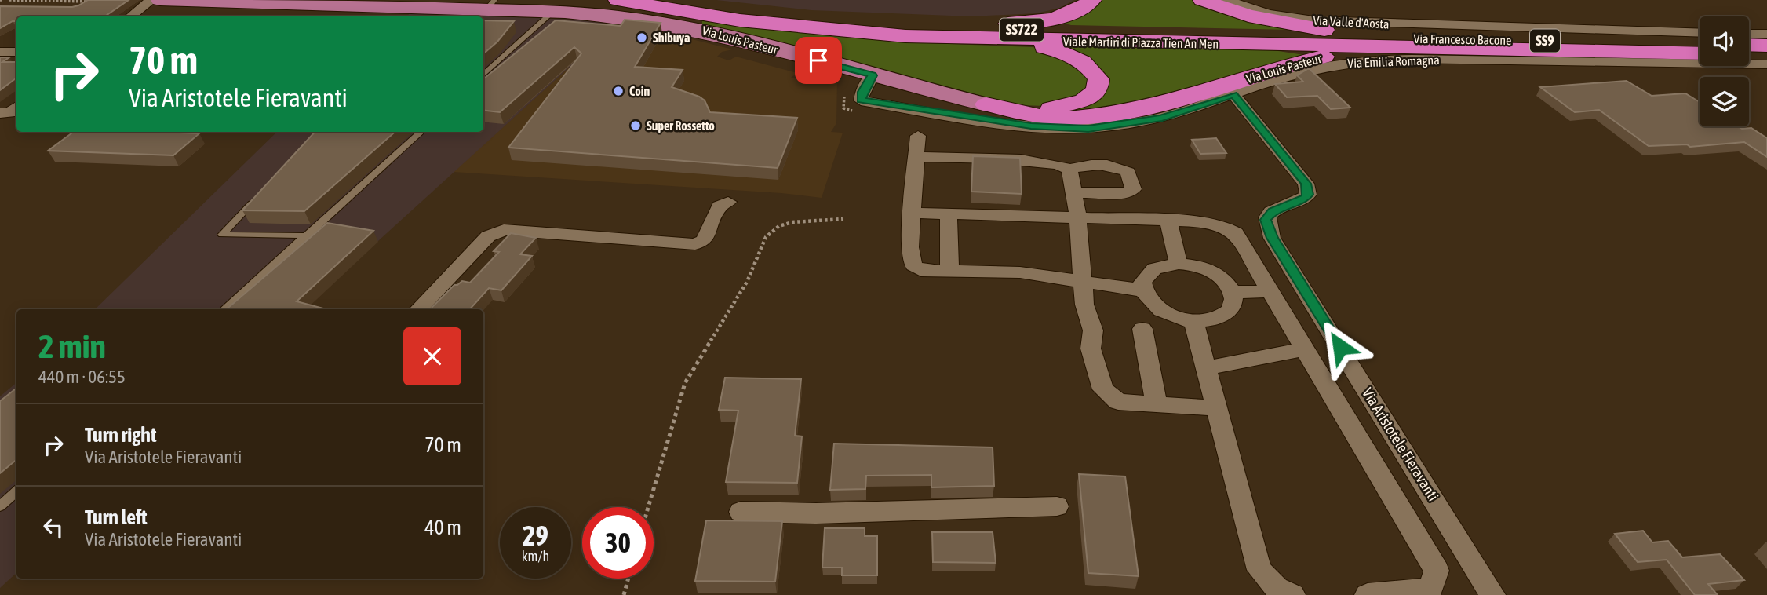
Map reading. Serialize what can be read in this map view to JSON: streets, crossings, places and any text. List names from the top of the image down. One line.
{"streets":{"highway":["SS722","Via Francesco Bacone","Via Louis Pasteur","SS9","Viale Martiri di Piazza Tien An Men"],"street":["Via Valle d'Aosta","Via Emilia Romagna","Via Aristotele Fieravanti"]},"crossings":[["SS722","Via Louis Pasteur"],["SS722","Viale Martiri di Piazza Tien An Men"],["Via Francesco Bacone","Via Louis Pasteur"],["Via Francesco Bacone","Viale Martiri di Piazza Tien An Men"],["Via Louis Pasteur","Viale Martiri di Piazza Tien An Men"],["Via Louis Pasteur","Via Emilia Romagna"],["Via Emilia Romagna","Via Aristotele Fieravanti"]],"places":["Shibuya","Coin","Super Rossetto"],"page":{"turn":["70 m","Via Aristotele Fieravanti"],"heading":["2 min","440 m · 06:55"],"list":[{"name":"Turn right","note":"Via Aristotele Fieravanti","value":"70 m"},{"name":"Turn left","note":"Via Aristotele Fieravanti","value":"40 m"}],"speed":"29 km/h","limit":"30"}}
